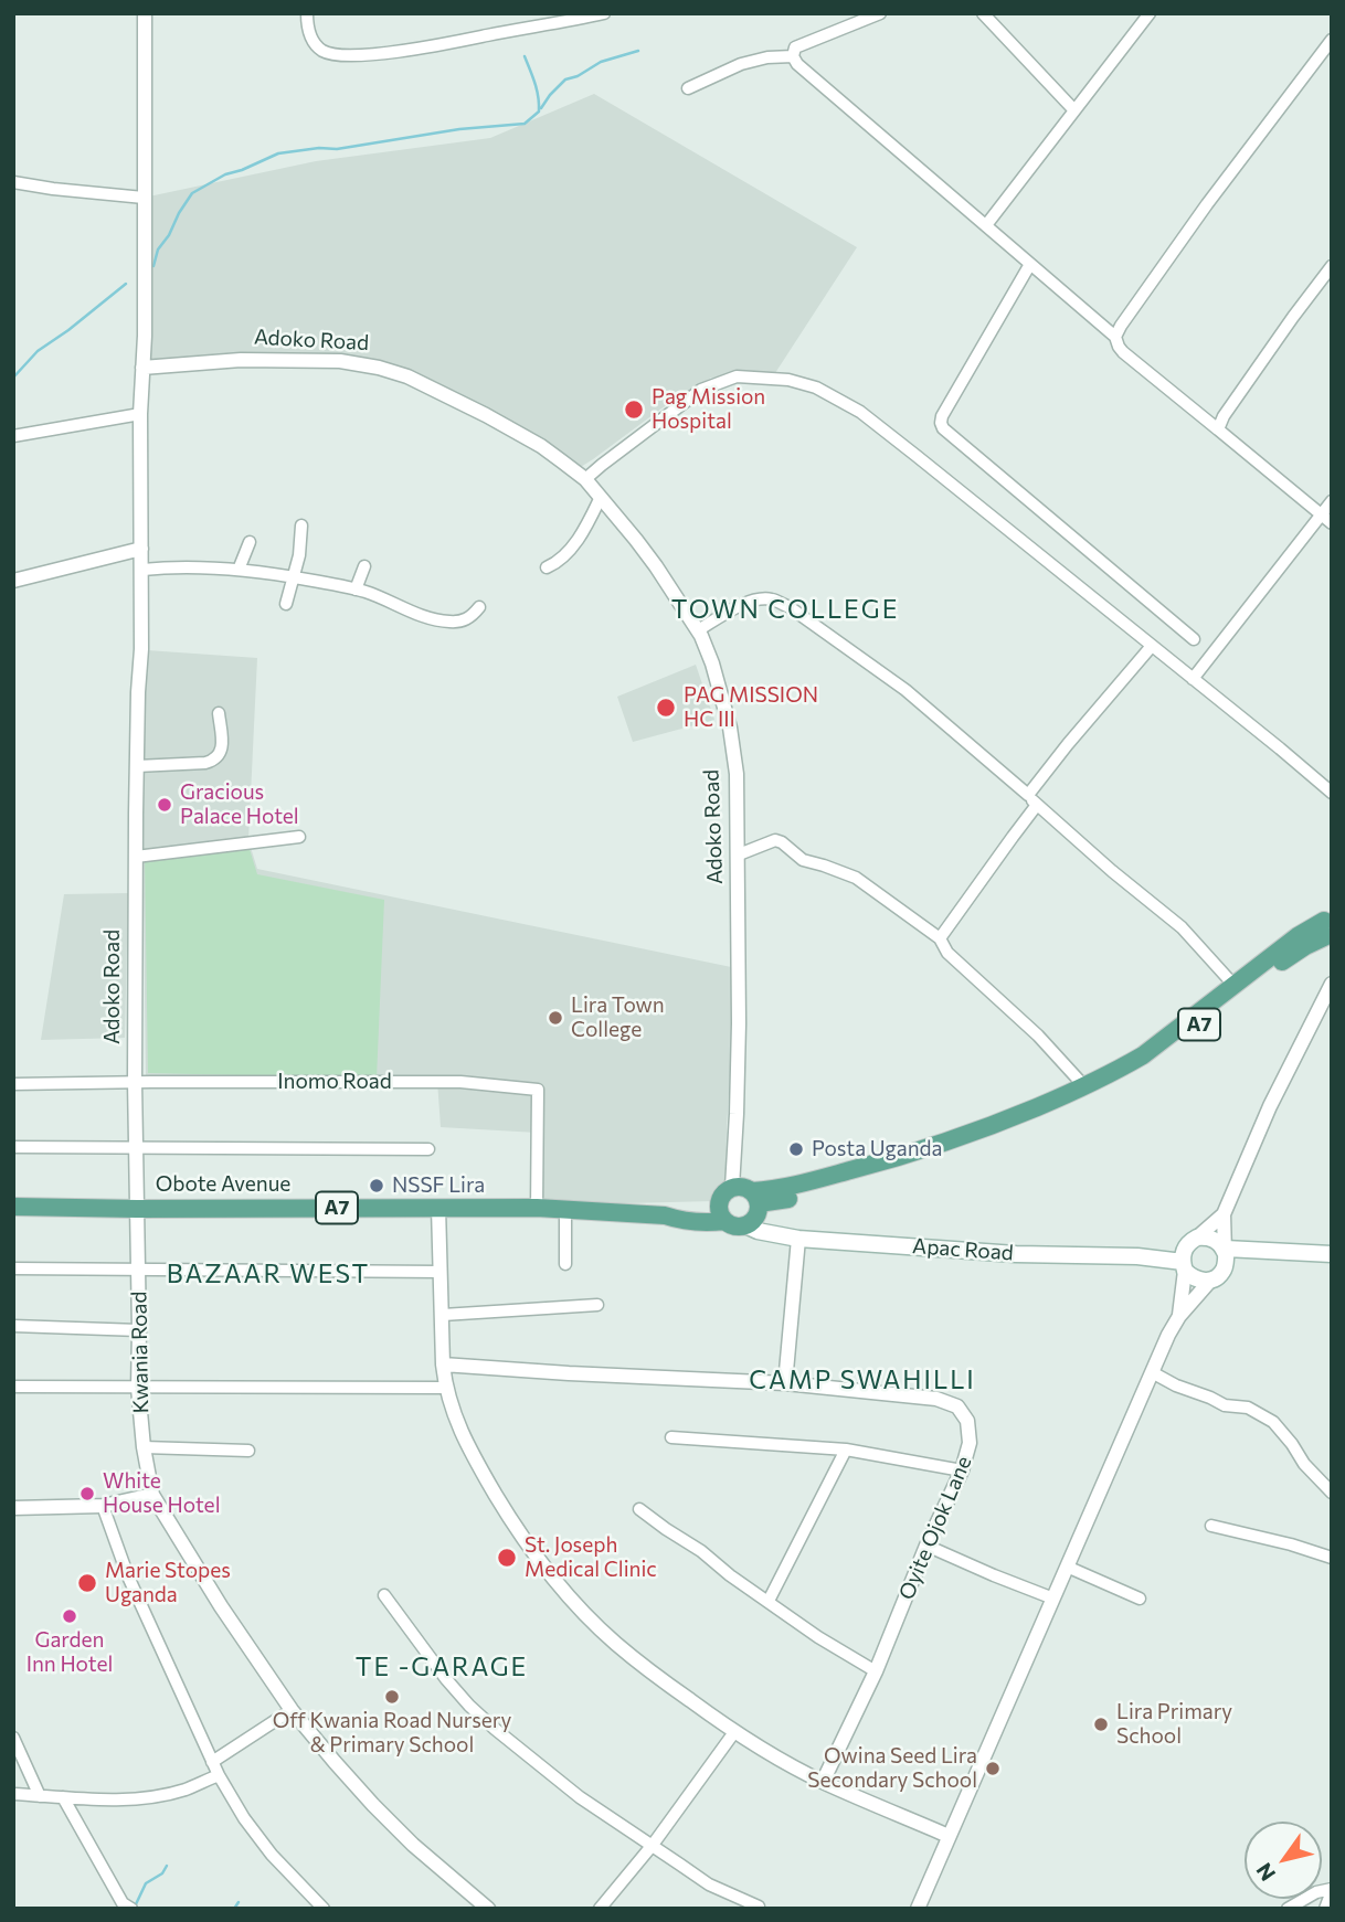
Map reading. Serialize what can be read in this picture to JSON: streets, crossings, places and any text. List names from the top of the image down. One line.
{"streets":{"main road":["A7","Obote Avenue","Apac Road"],"street":["Adoko Road","Inomo Road","Kwania Road","Oyite Ojok Lane"]},"crossings":[["Adoko Road","A7"],["Adoko Road","Inomo Road"],["Adoko Road","Obote Avenue"],["Adoko Road","Apac Road"],["Adoko Road","Kwania Road"],["A7","Obote Avenue"],["A7","Apac Road"],["Inomo Road","Obote Avenue"],["Obote Avenue","Apac Road"],["Obote Avenue","Kwania Road"]],"districts":["TOWN COLLEGE","BAZAAR WEST","CAMP SWAHILLI","TE -GARAGE"],"places":["Pag Mission Hospital","PAG MISSION HC III","Gracious Palace Hotel","Lira Town College","Posta Uganda","NSSF Lira","White House Hotel","St. Joseph Medical Clinic","Marie Stopes Uganda","Garden Inn Hotel","Off Kwania Road Nursery & Primary School","Lira Primary School","Owina Seed Lira Secondary School"],"north":"bottom left"}
